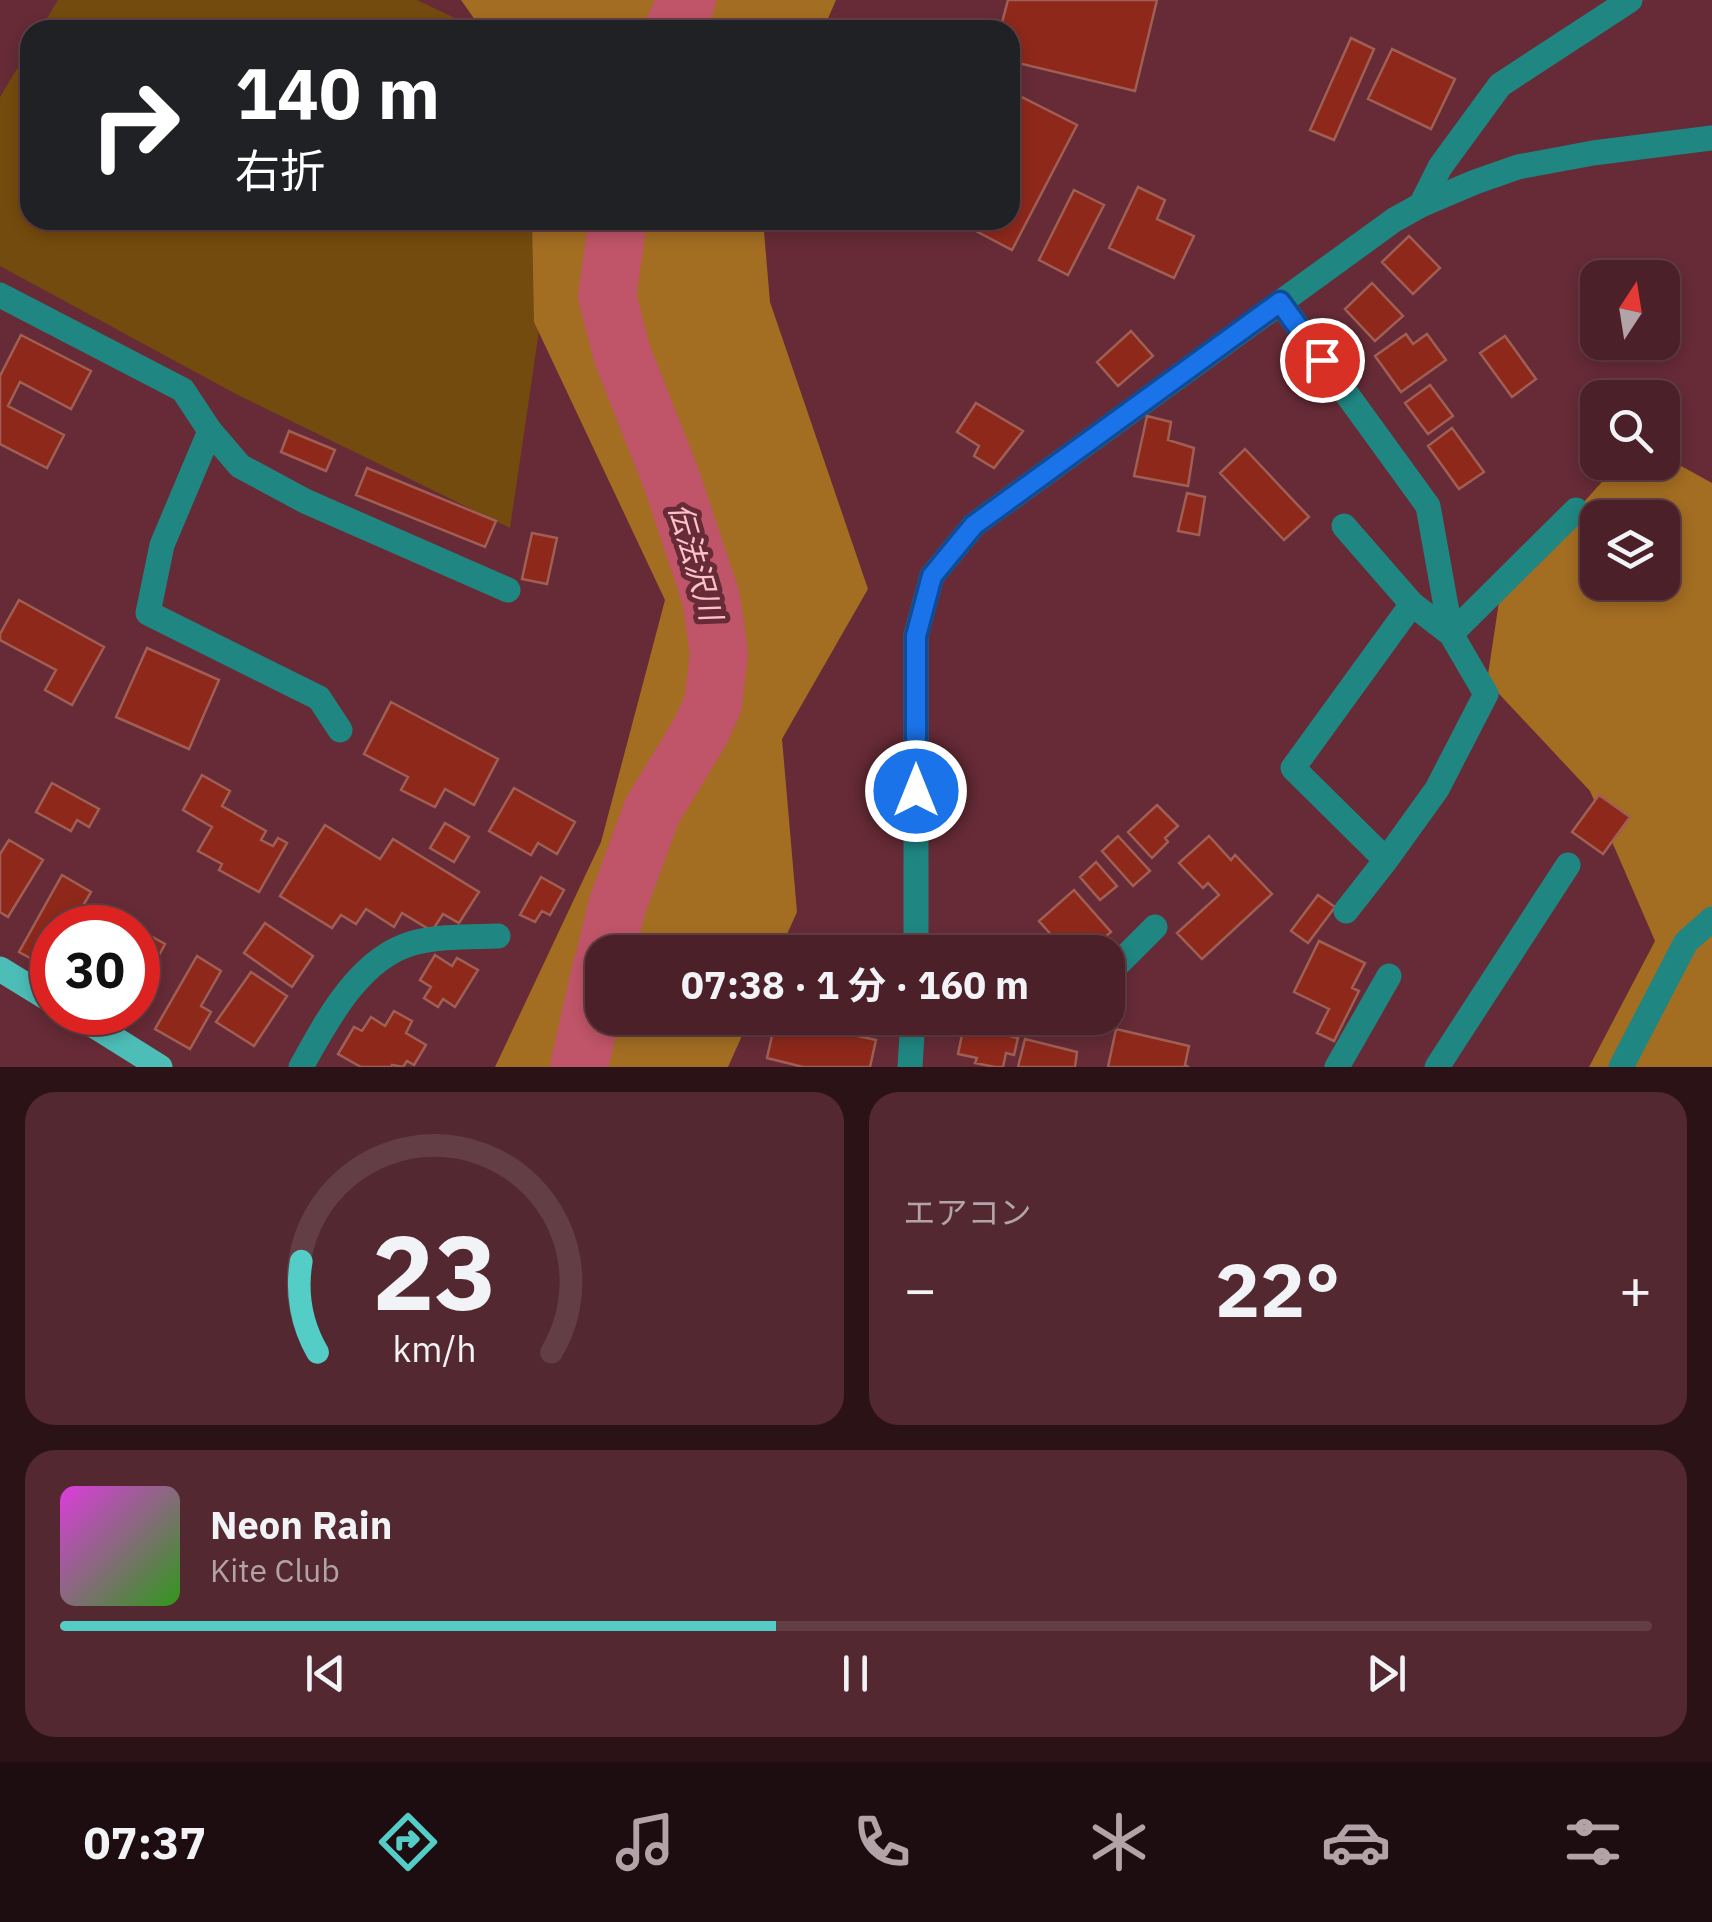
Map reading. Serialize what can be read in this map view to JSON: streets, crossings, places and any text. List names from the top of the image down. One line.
{"water":["伝法沢川"],"north":"top","page":{"turn":["140 m","右折"],"limit":"30","trip":"07:38 · 1 分 · 160 m","tile":"エアコン","heat":["−","22°","+"],"song":["Neon Rain","Kite Club"],"tabs":"07:37","gauge":["23","km/h"]}}
